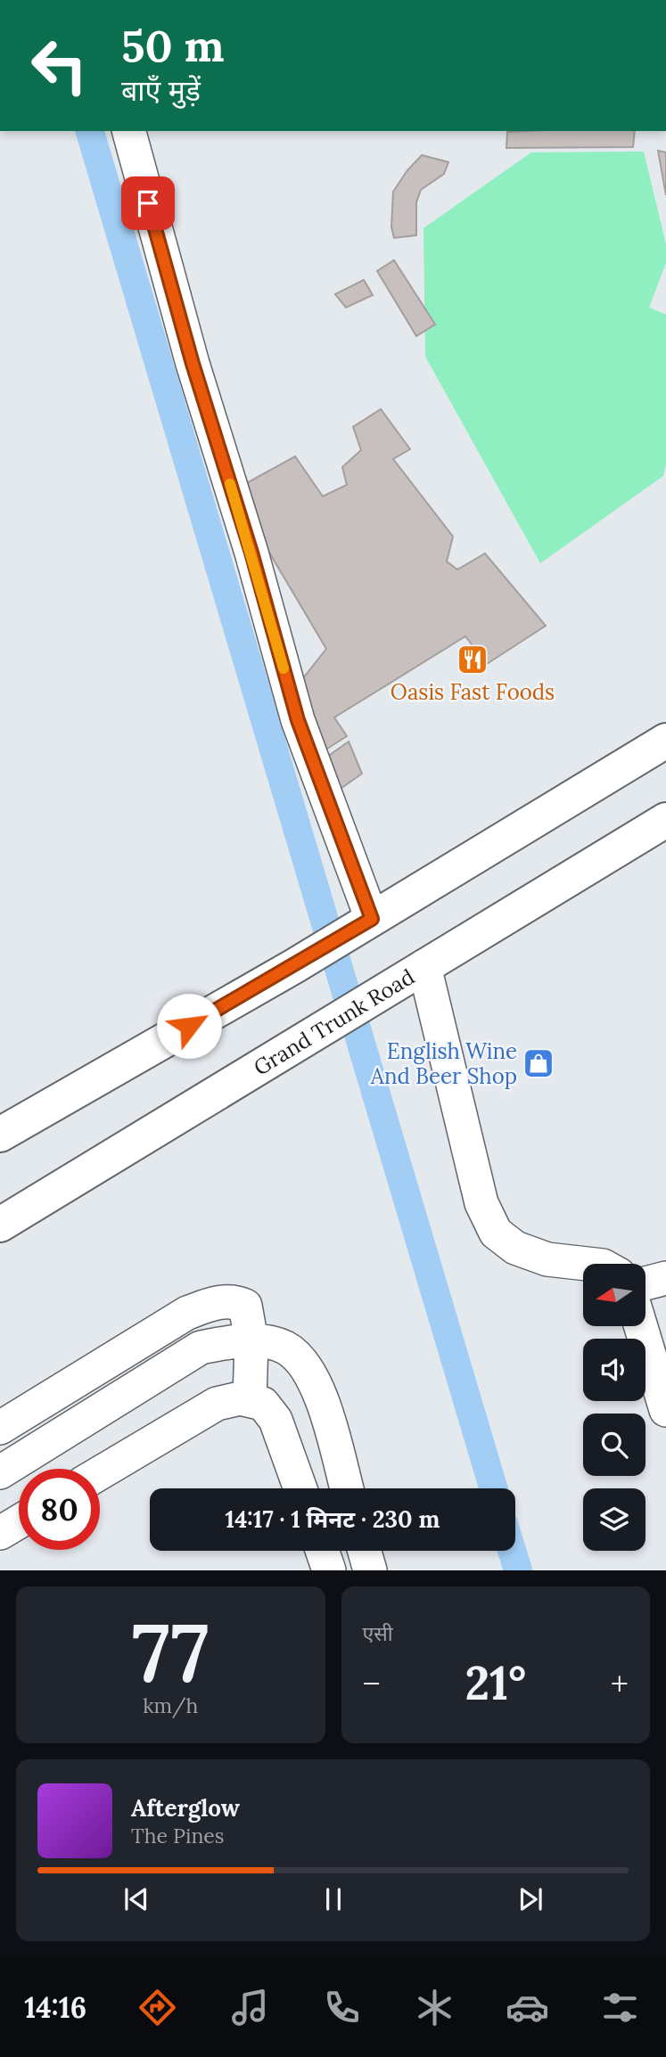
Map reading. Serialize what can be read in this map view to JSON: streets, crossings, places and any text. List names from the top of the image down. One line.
{"streets":{"highway":["Grand Trunk Road"]},"places":{"restaurant":["Oasis Fast Foods"],"shop":["English Wine And Beer Shop"]},"north":"left","page":{"turn":["50 m","बाएँ मुड़ें"],"limit":"80","trip":"14:17 · 1 मिनट · 230 m","tile":[["77","km/h"],"एसी"],"heat":["−","21°","+"],"song":["Afterglow","The Pines"],"tabs":"14:16"}}
